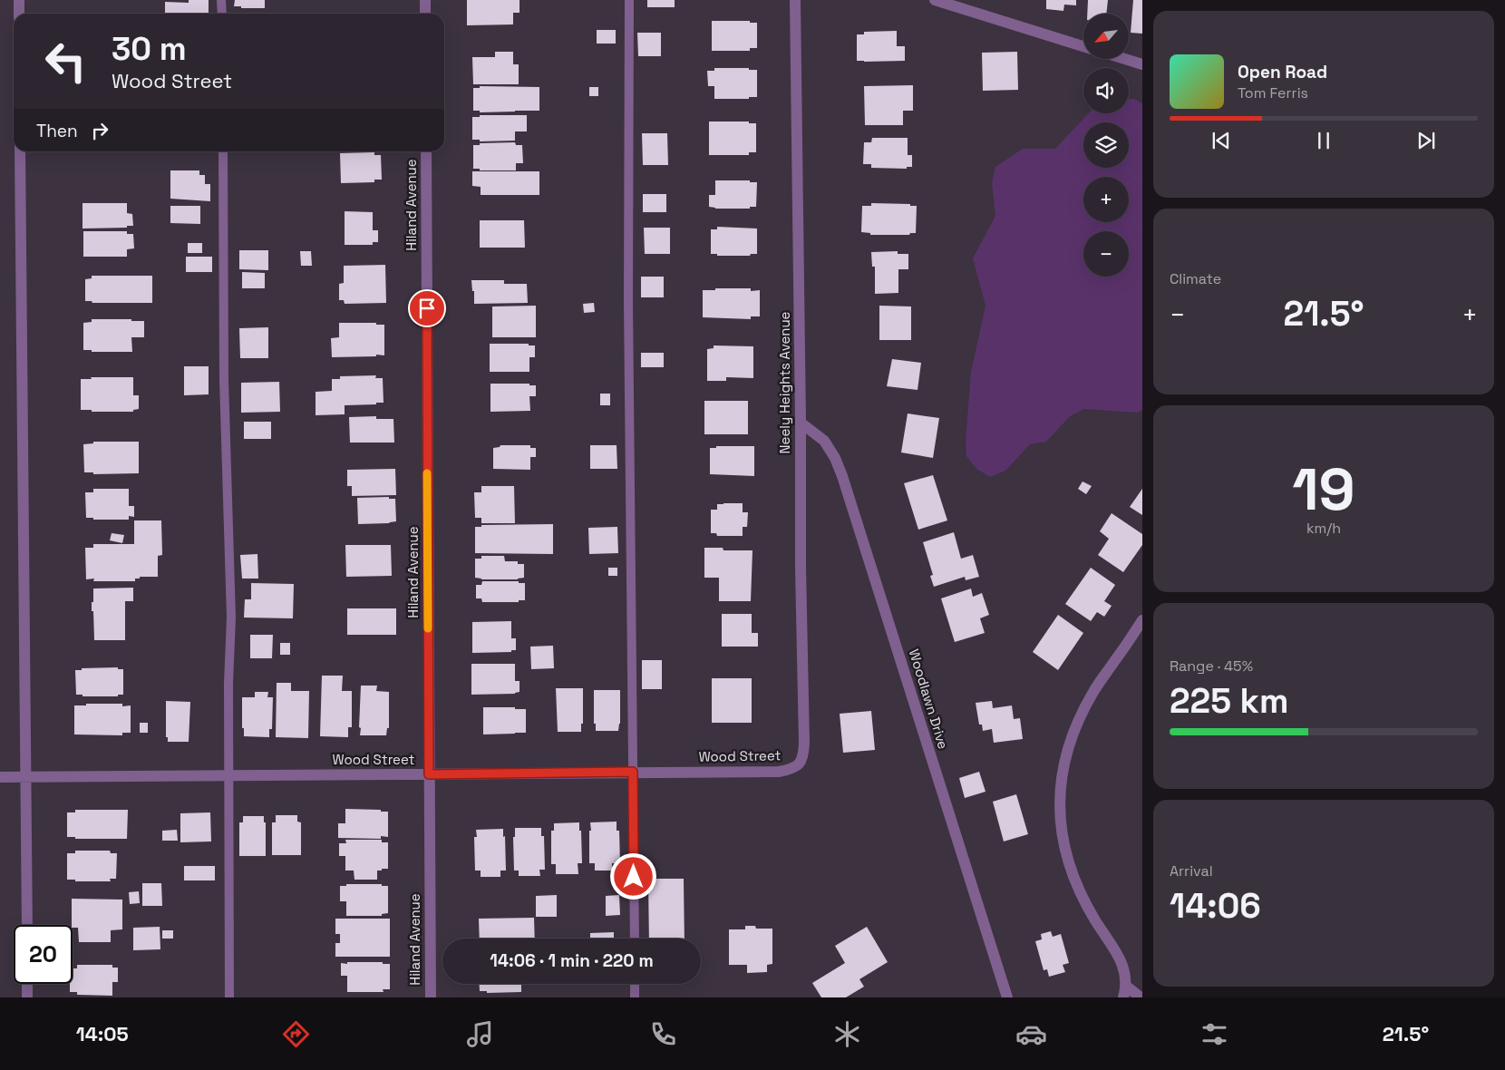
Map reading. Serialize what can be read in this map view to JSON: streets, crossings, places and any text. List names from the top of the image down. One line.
{"streets":{"street":["Hiland Avenue","Neely Heights Avenue","Woodlawn Drive","Wood Street"]},"crossings":[["Hiland Avenue","Wood Street"],["Neely Heights Avenue","Woodlawn Drive"],["Neely Heights Avenue","Wood Street"]],"north":"bottom left","page":{"map_buttons":["+","−"],"turn":["30 m","Wood Street"],"song":["Open Road","Tom Ferris"],"then":"Then","tile":["Climate",["19","km/h"],["Range · 45%","225 km"],["Arrival","14:06"]],"heat":["−","21.5°","+"],"limit":"20","trip":"14:06 · 1 min · 220 m","tabs":["14:05","21.5°"]}}
